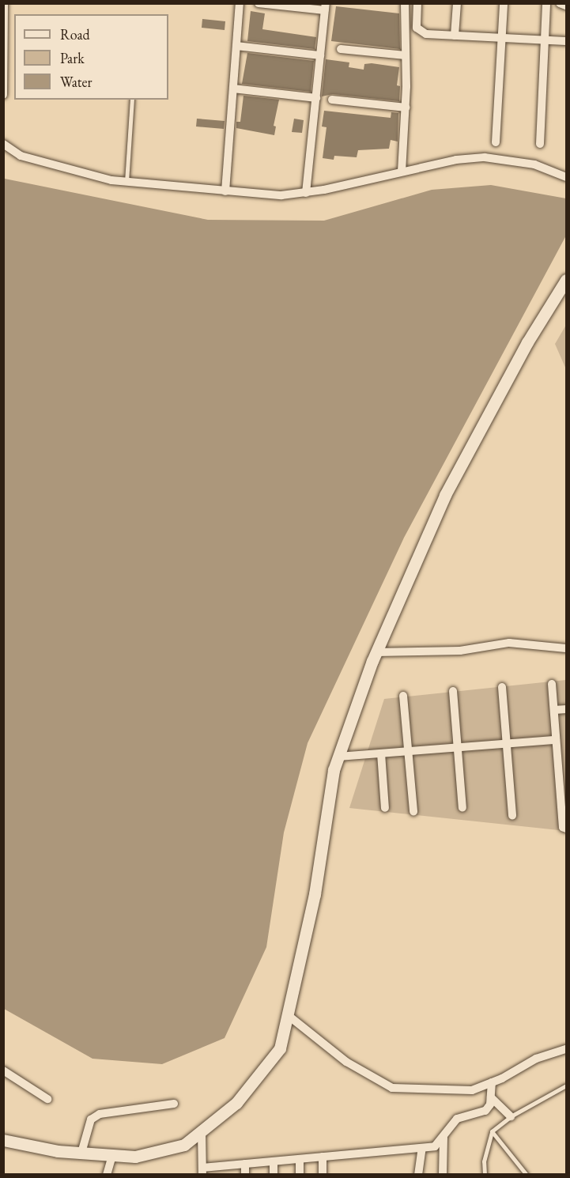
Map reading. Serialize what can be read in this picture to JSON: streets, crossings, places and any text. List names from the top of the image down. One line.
{"legend":["Road","Park","Water"]}
